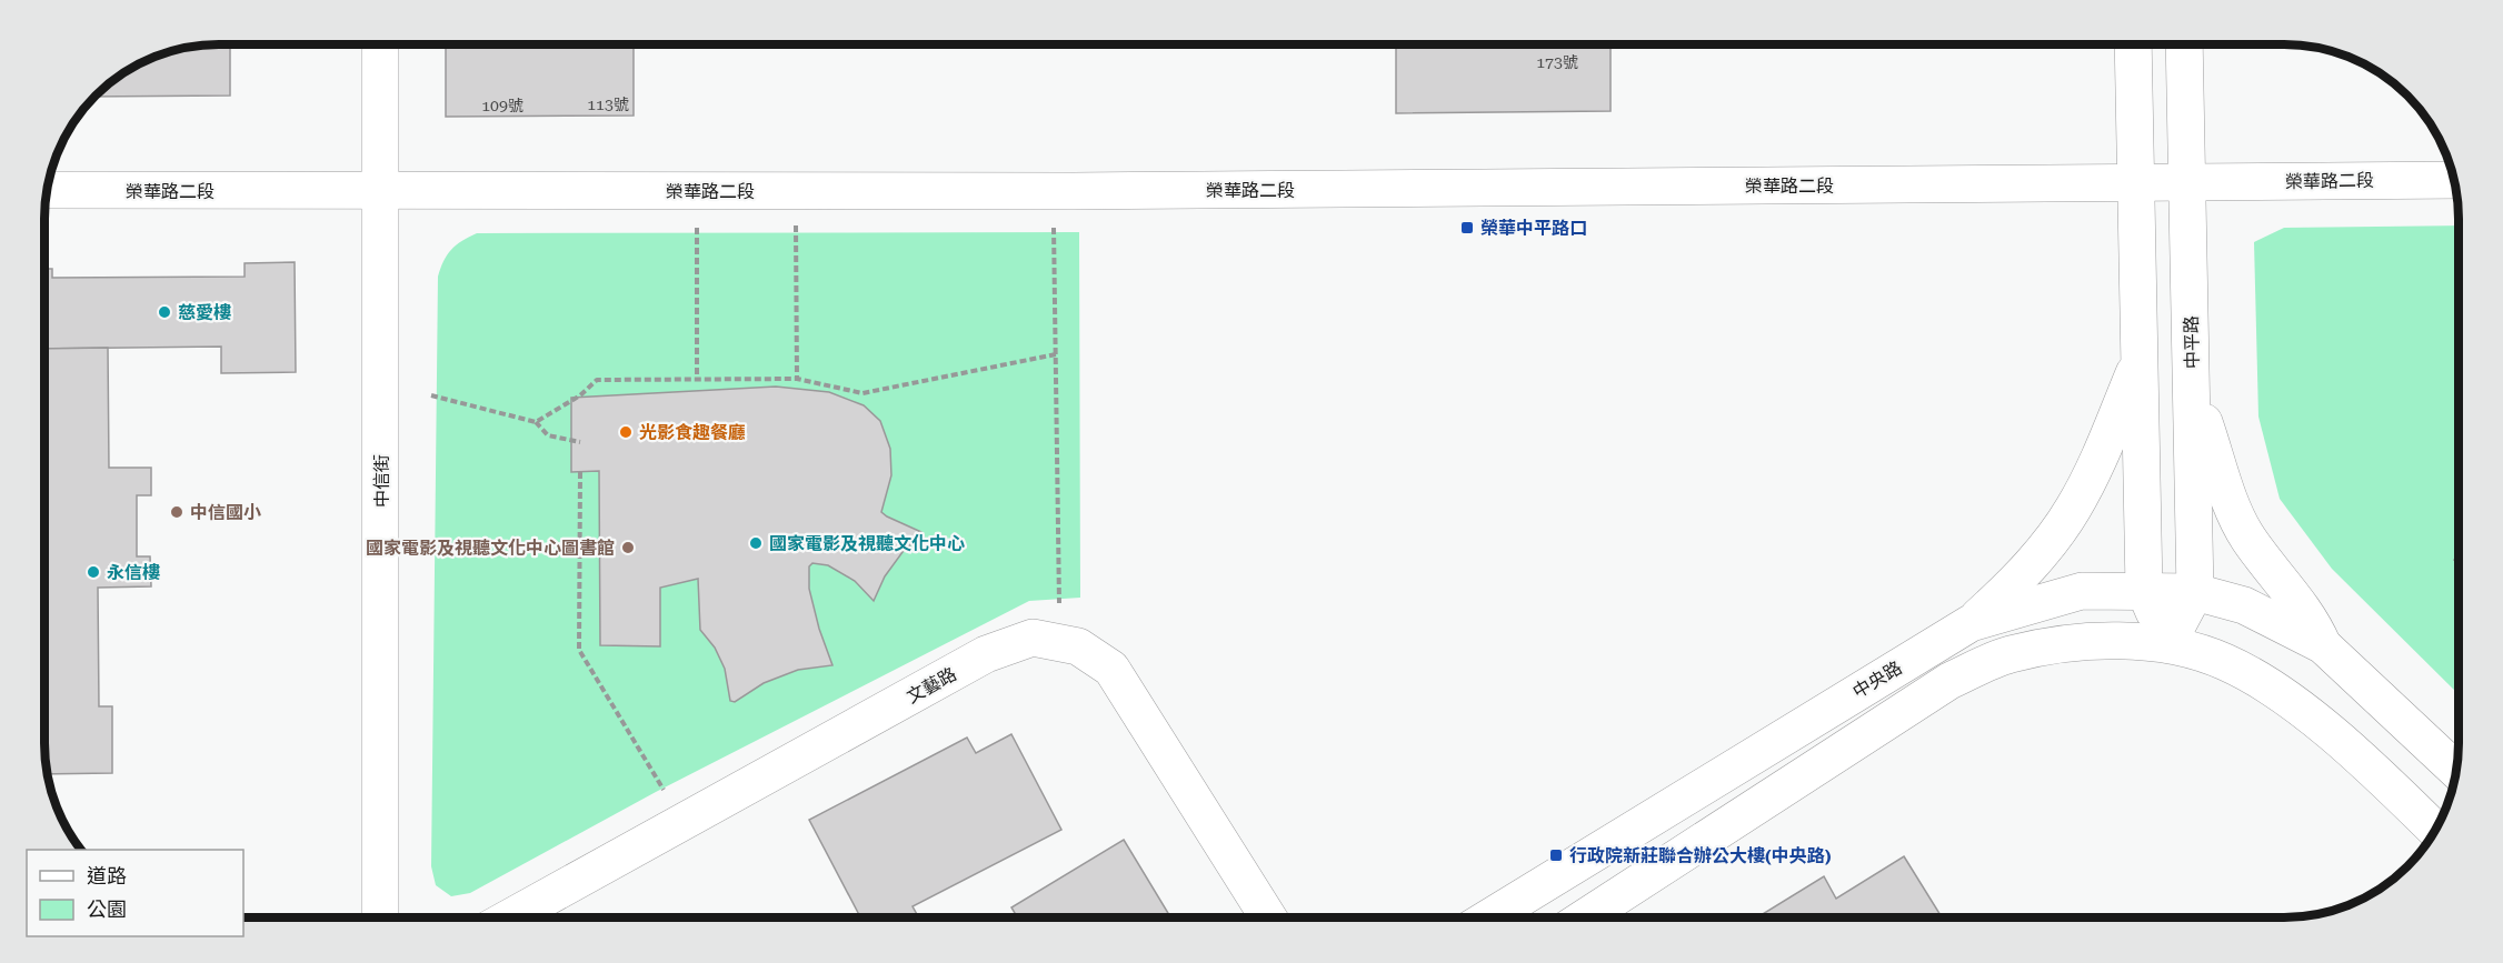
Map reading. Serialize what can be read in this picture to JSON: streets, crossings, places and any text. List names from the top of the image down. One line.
{"streets":{"street":["榮華路二段","中平路","中信街","中央路","文藝路"]},"crossings":[["榮華路二段","中平路"],["榮華路二段","中信街"],["中平路","中央路"]],"places":{"transit":["榮華中平路口","行政院新莊聯合辦公大樓(中央路)"],"other":["慈愛樓","光影食趣餐廳","中信國小","國家電影及視聽文化中心","國家電影及視聽文化中心圖書館","永信樓"]},"house_numbers":["173號","113號","109號"],"legend":["道路","公園"]}
